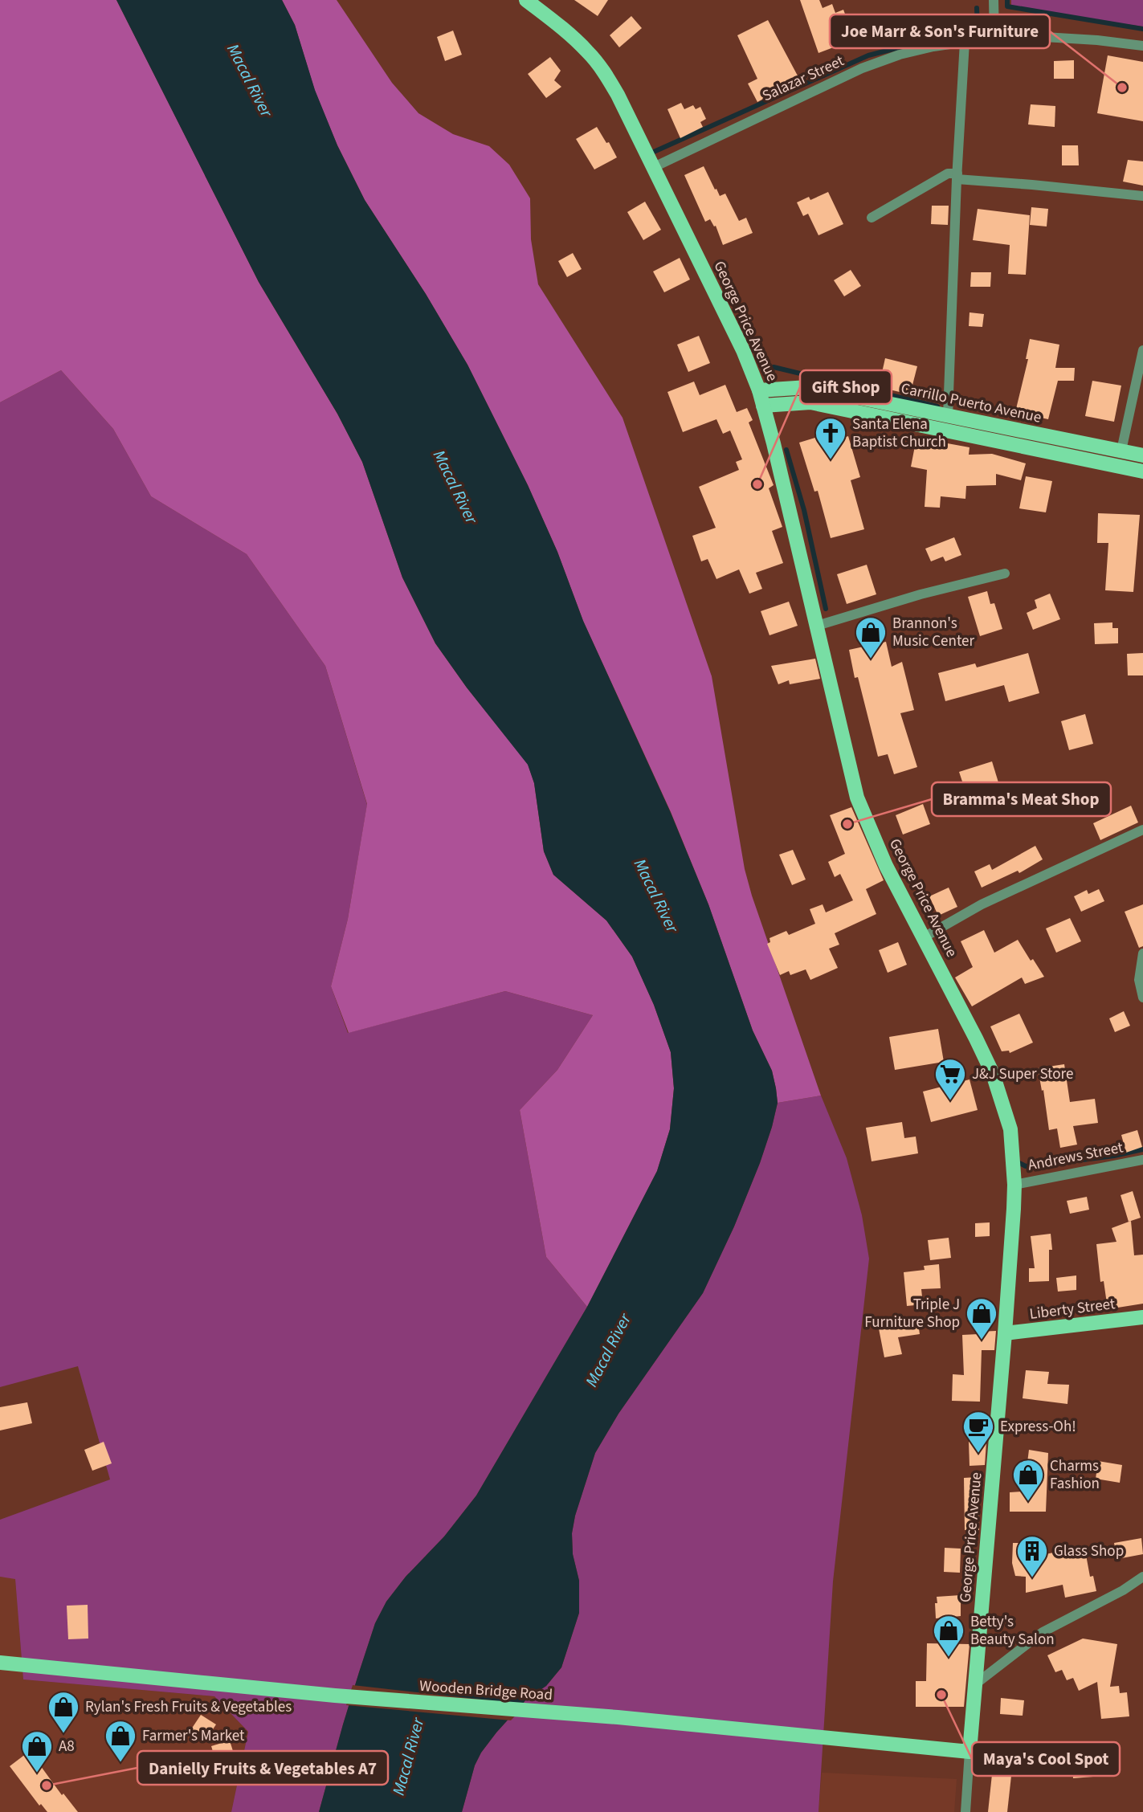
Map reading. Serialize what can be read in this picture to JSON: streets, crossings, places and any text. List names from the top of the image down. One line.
{"streets":{"main road":["George Price Avenue","Carrillo Puerto Avenue","Liberty Street","Wooden Bridge Road"],"street":["Salazar Street","Andrews Street"]},"crossings":[["Salazar Street","George Price Avenue"],["George Price Avenue","Carrillo Puerto Avenue"],["George Price Avenue","Andrews Street"],["George Price Avenue","Liberty Street"],["George Price Avenue","Wooden Bridge Road"]],"water":["Macal River"],"places":{"other":["Joe Marr & Son's Furniture","Gift Shop","Bramma's Meat Shop","Maya's Cool Spot","Danielly Fruits & Vegetables A7"],"church":["Santa Elena Baptist Church"],"shop":["Brannon's Music Center","Triple J Furniture Shop","Charms Fashion","Betty's Beauty Salon","Rylan's Fresh Fruits & Vegetables","Farmer's Market","A8"],"supermarket":["J&J Super Store"],"cafe":["Express-Oh!"],"building":["Glass Shop"]}}
